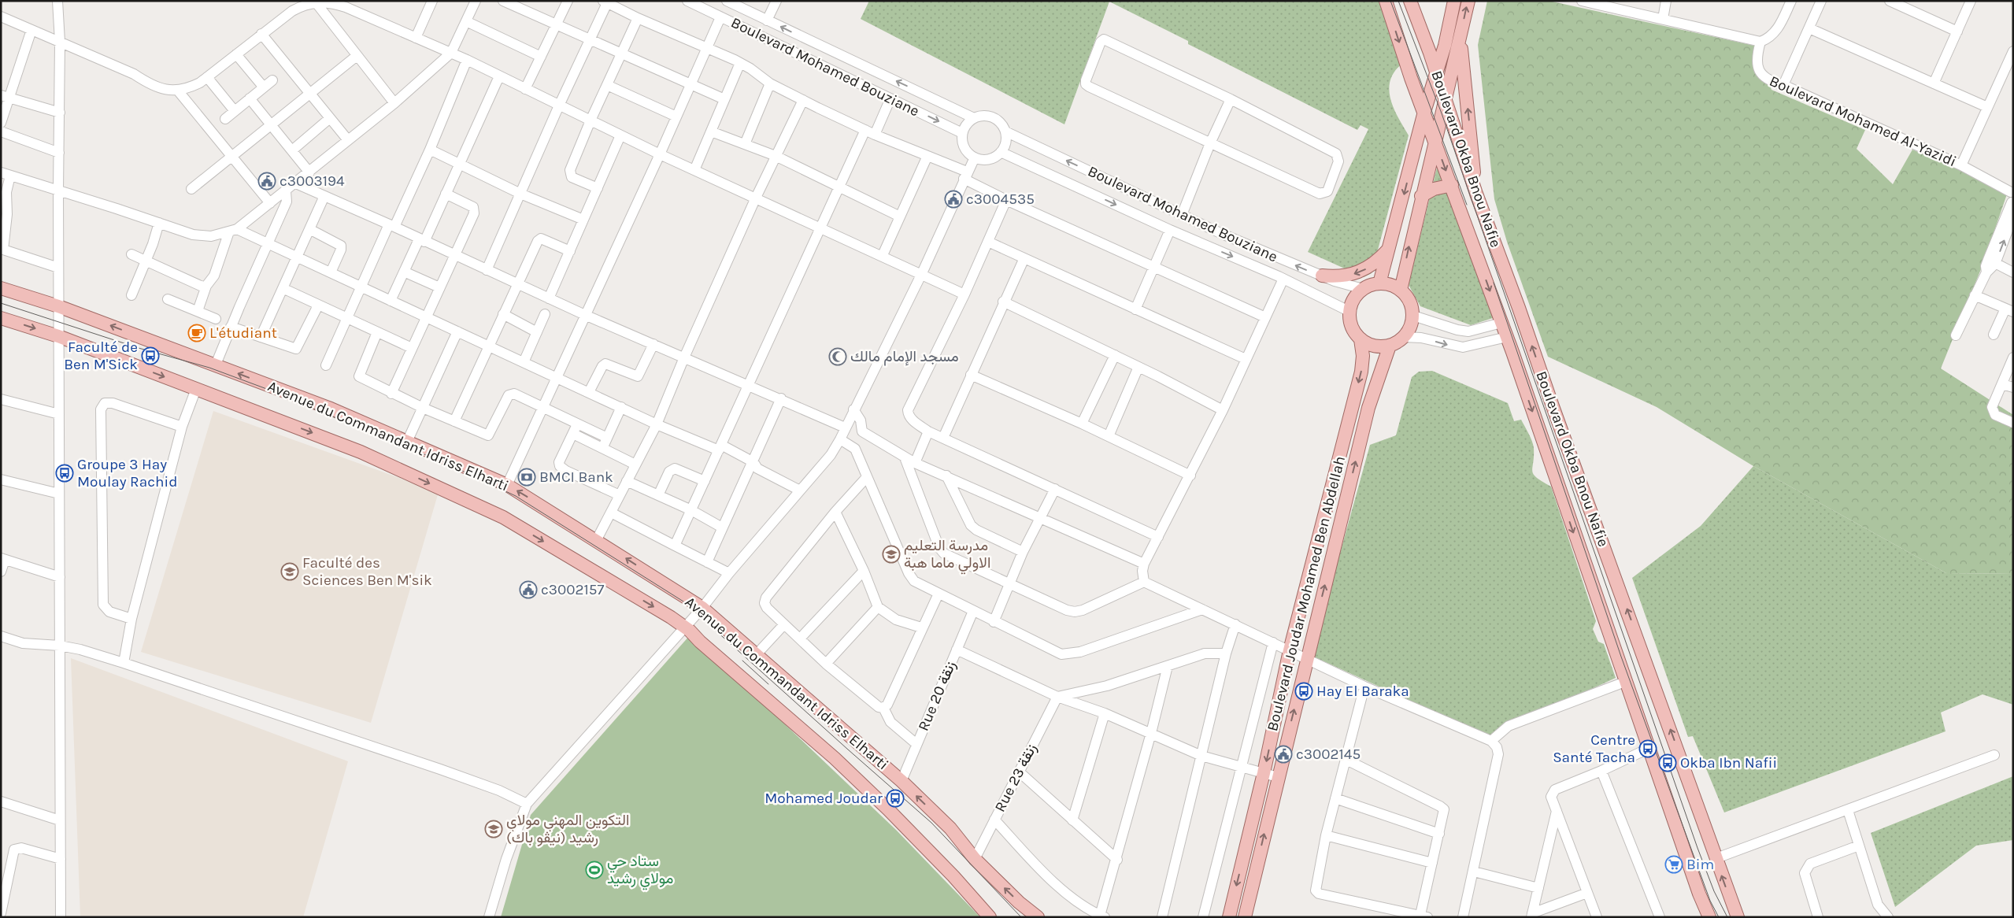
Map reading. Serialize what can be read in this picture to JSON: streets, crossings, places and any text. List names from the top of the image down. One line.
{"streets":{"main road":["Boulevard Okba Bnou Nafie","Avenue du Commandant Idriss Elharti","Boulevard Joudar Mohamed Ben Abdellah"],"street":["Boulevard Mohamed Bouziane","Boulevard Mohamed Al-Yazidi","Rue 20 زنقة","Rue 23 زنقة"]},"crossings":[["Boulevard Mohamed Bouziane","Boulevard Joudar Mohamed Ben Abdellah"],["Avenue du Commandant Idriss Elharti","Rue 20 زنقة"],["Avenue du Commandant Idriss Elharti","Rue 23 زنقة"]],"places":{"public building":["c3003194","c3004535","c3002157","c3002145"],"cafe":["L'étudiant"],"bus stop":["Faculté de Ben M'Sick","Groupe 3 Hay Moulay Rachid","Hay El Baraka","Centre Santé Tacha","Okba Ibn Nafii","Mohamed Joudar"],"mosque":["مسجد الإمام مالك"],"bank":["BMCI Bank"],"school or university":["مدرسة التعليم الاولي ماما هبة","Faculté des Sciences Ben M'sik","التكوين المهني مولاي رشيد (نيڤو باك)"],"supermarket":["Bim"],"sports":["ستاد حي مولاي رشيد"]}}
